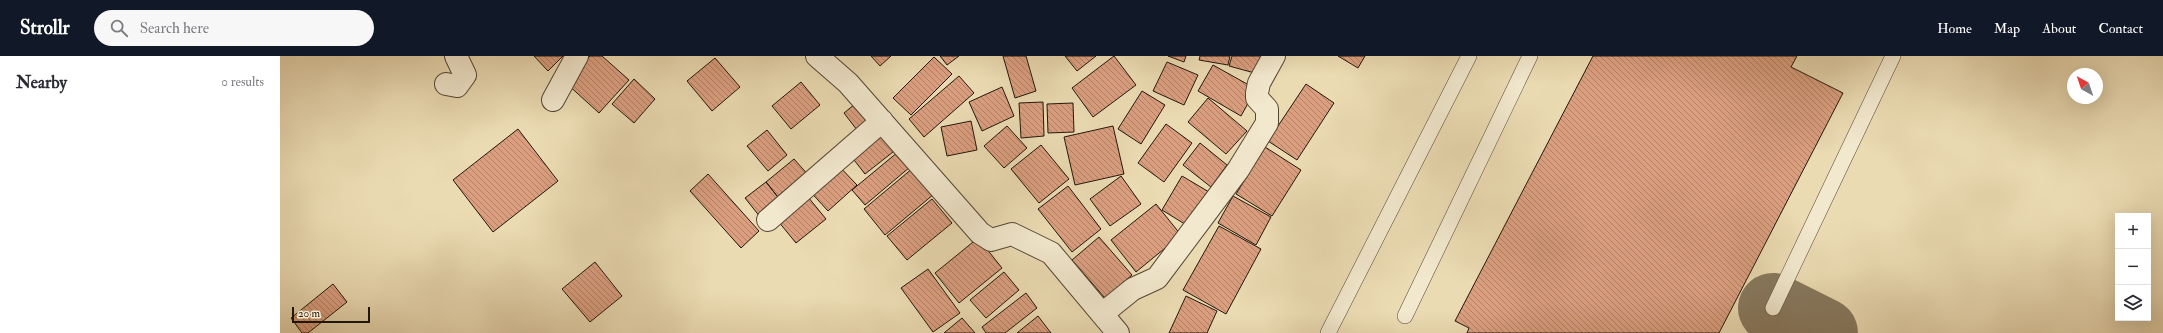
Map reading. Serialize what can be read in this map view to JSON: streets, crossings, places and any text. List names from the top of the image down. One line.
{"scale_bar":"20 m","north":"top left","page":{"header":"Strollr","search":"Search here","nav":["Home","Map","About","Contact"],"heading":["Nearby","0 results"],"map_buttons":["+","−"],"scale":"20 m"}}
